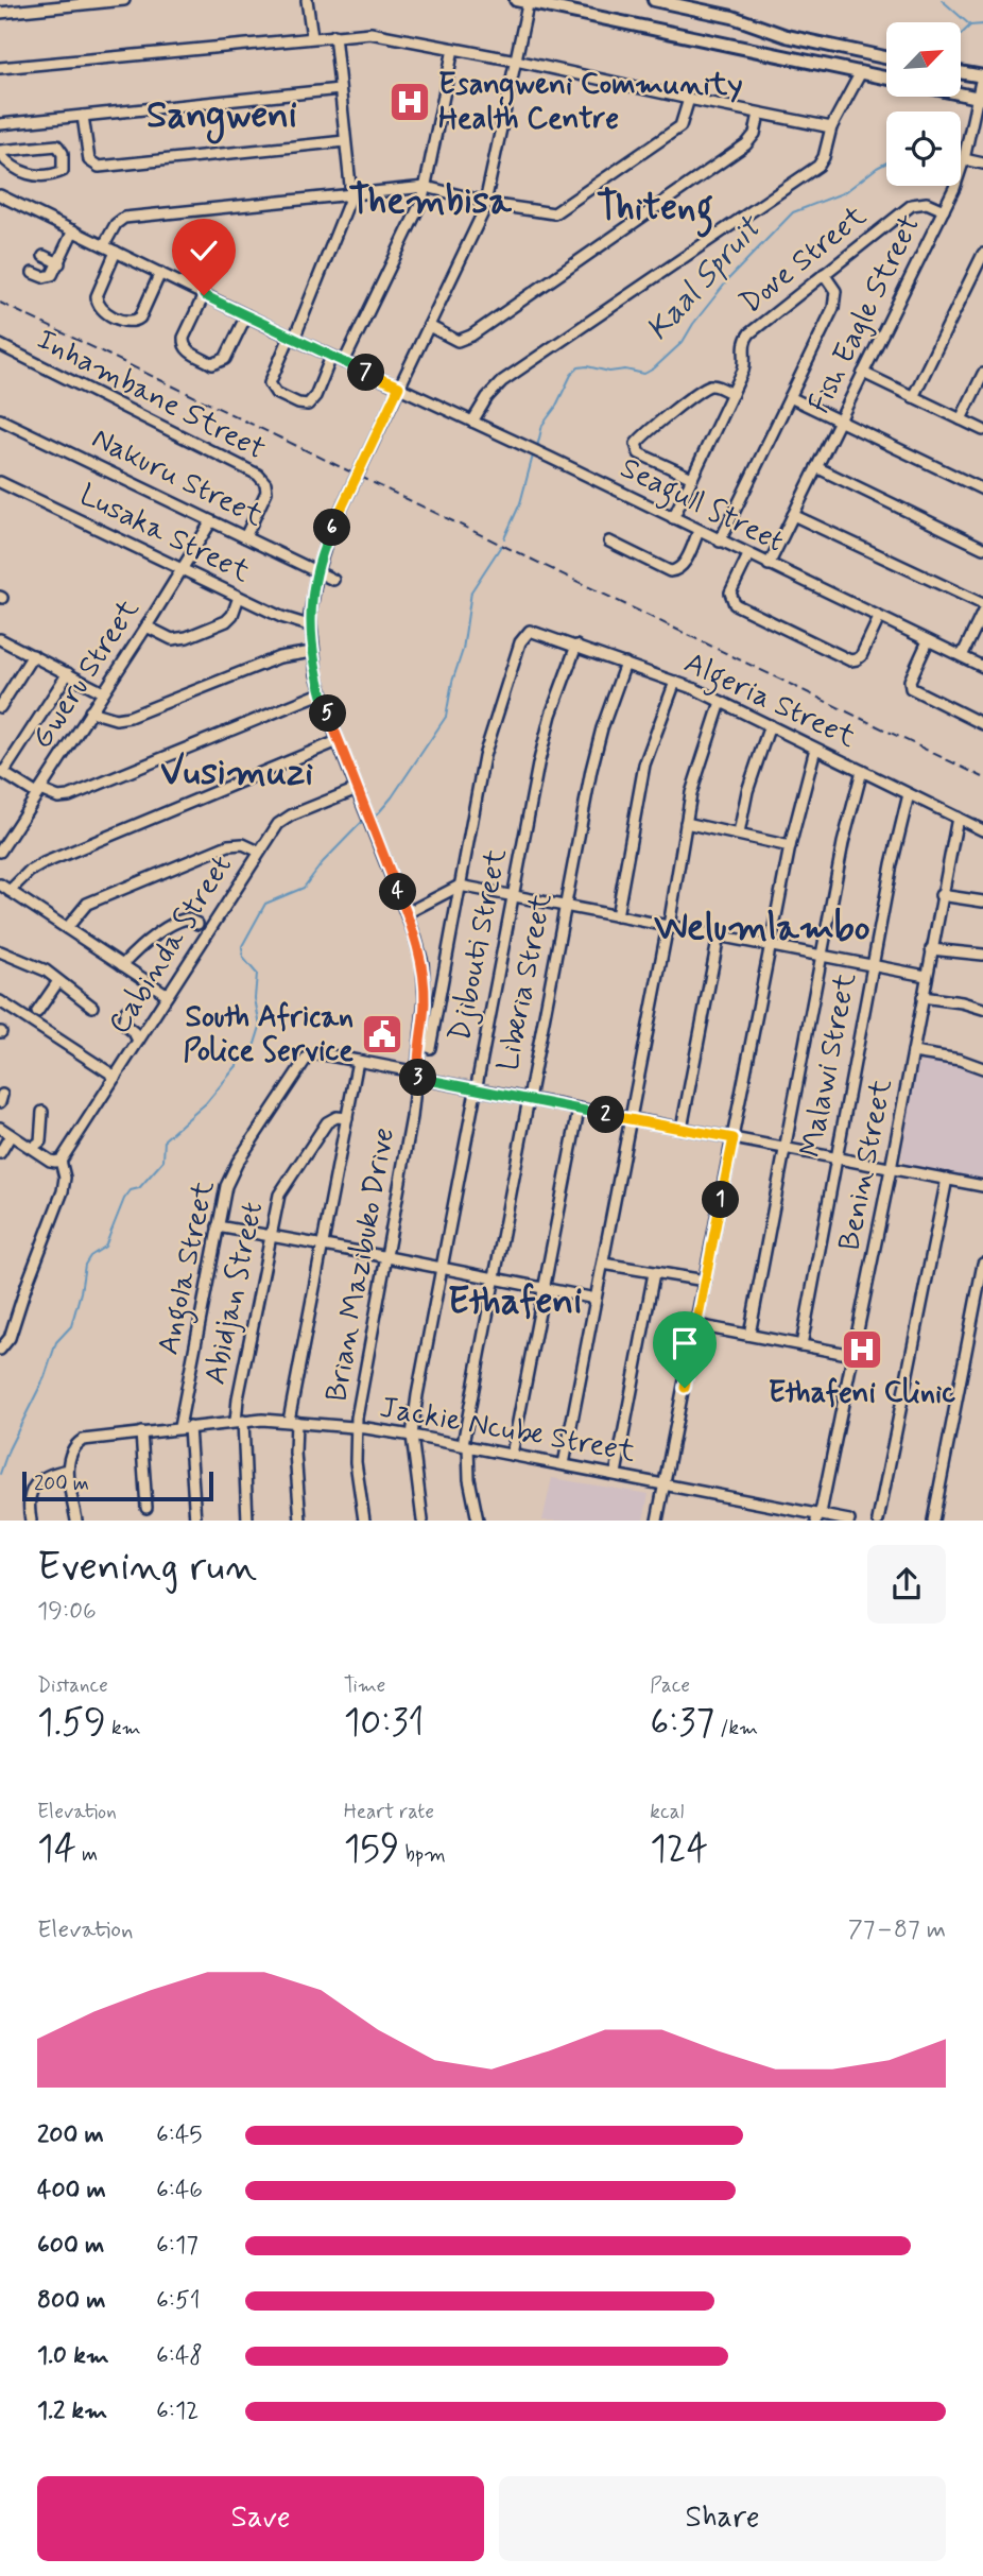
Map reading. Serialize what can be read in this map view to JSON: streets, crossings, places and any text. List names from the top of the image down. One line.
{"streets":{"street":["Dove Street","Fish Eagle Street","Inhambane Street","Nakuru Street","Seagull Street","Lusaka Street","Gweru Street","Algeria Street","Cabinda Street","Djibouti Street","Liberia Street","Malawi Street","Benin Street","Brian Mazibuko Drive","Angola Street","Abidjan Street","Jackie Ncube Street"]},"crossings":[["Dove Street","Fish Eagle Street"],["Dove Street","Seagull Street"],["Fish Eagle Street","Seagull Street"],["Inhambane Street","Nakuru Street"],["Nakuru Street","Gweru Street"],["Nakuru Street","Brian Mazibuko Drive"],["Seagull Street","Brian Mazibuko Drive"],["Lusaka Street","Gweru Street"],["Lusaka Street","Brian Mazibuko Drive"],["Algeria Street","Djibouti Street"],["Algeria Street","Liberia Street"],["Algeria Street","Malawi Street"],["Algeria Street","Benin Street"],["Cabinda Street","Brian Mazibuko Drive"],["Djibouti Street","Angola Street"],["Djibouti Street","Jackie Ncube Street"],["Liberia Street","Angola Street"],["Liberia Street","Jackie Ncube Street"],["Malawi Street","Angola Street"],["Benin Street","Angola Street"],["Benin Street","Jackie Ncube Street"],["Brian Mazibuko Drive","Angola Street"],["Brian Mazibuko Drive","Jackie Ncube Street"],["Angola Street","Jackie Ncube Street"],["Abidjan Street","Jackie Ncube Street"]],"districts":["Sangweni","Thembisa","Thiteng","Vusimuzi","Welumlambo","Ethafeni"],"water":["Kaal Spruit"],"places":{"hospital":["Esangweni Community Health Centre","Ethafeni Clinic"],"public building":["South African Police Service"]},"scale_bar":"200 m","north":"top right","page":{"pins":["7","6","5","4","3","2","1"],"scale":"200 m","heading":["Evening run","19:06"],"stats":[["Distance","1.59 km"],["Time","10:31"],["Pace","6:37 /km"],["Elevation","14 m"],["Heart rate","159 bpm"],["kcal","124"]],"chart":["Elevation","77–87 m"],"list":[{"name":"200 m","note":"6:45"},{"name":"400 m","note":"6:46"},{"name":"600 m","note":"6:17"},{"name":"800 m","note":"6:51"},{"name":"1.0 km","note":"6:48"},{"name":"1.2 km","note":"6:12"}],"buttons":["Save","Share"]}}
